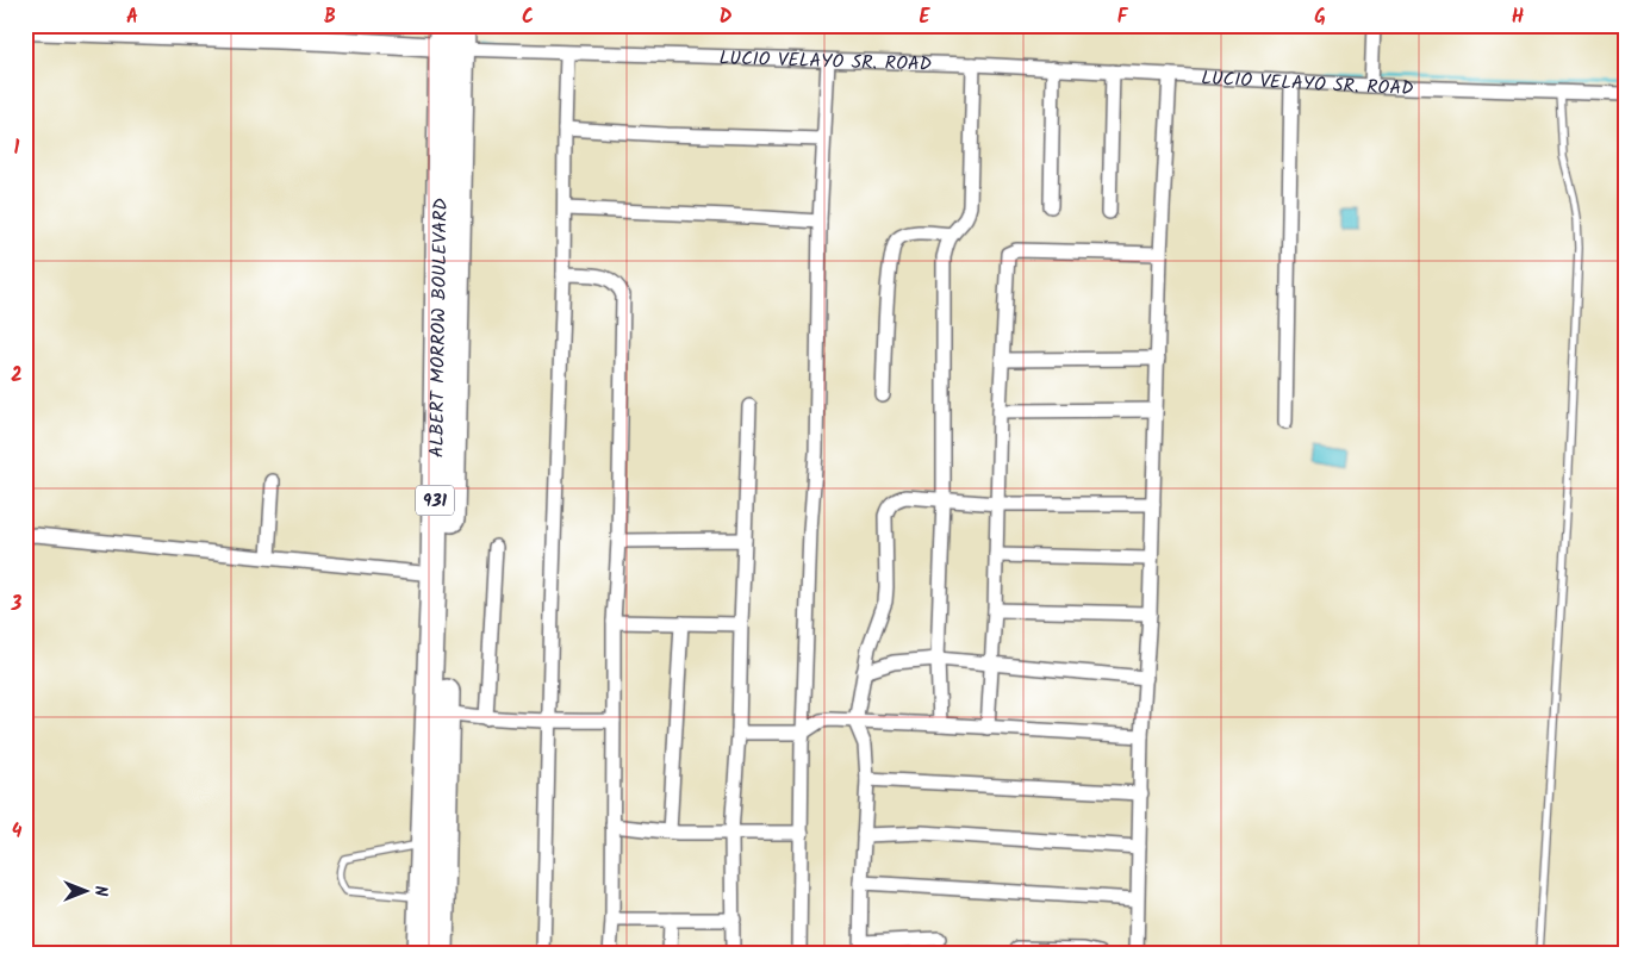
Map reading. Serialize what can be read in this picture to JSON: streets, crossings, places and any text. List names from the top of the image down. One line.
{"streets":{"highway":["ALBERT MORROW BOULEVARD","931"],"main road":["LUCIO VELAYO SR. ROAD"]},"crossings":[["LUCIO VELAYO SR. ROAD","ALBERT MORROW BOULEVARD"]],"north":"right","grid":{"columns":["A","B","C","D","E","F","G","H"],"rows":["1","2","3","4"]}}
